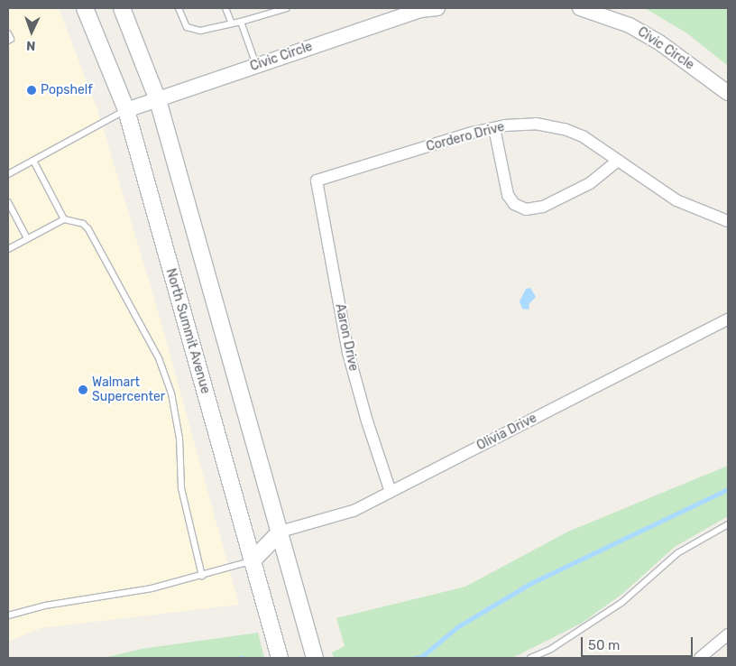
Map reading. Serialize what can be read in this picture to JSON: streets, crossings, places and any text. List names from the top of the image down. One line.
{"streets":{"main road":["North Summit Avenue"],"street":["Civic Circle","Cordero Drive","Aaron Drive","Olivia Drive"]},"crossings":[["Civic Circle","North Summit Avenue"],["Cordero Drive","Aaron Drive"],["Aaron Drive","Olivia Drive"]],"places":["Popshelf","Walmart Supercenter"],"scale_bar":"50 m","north":"bottom"}
